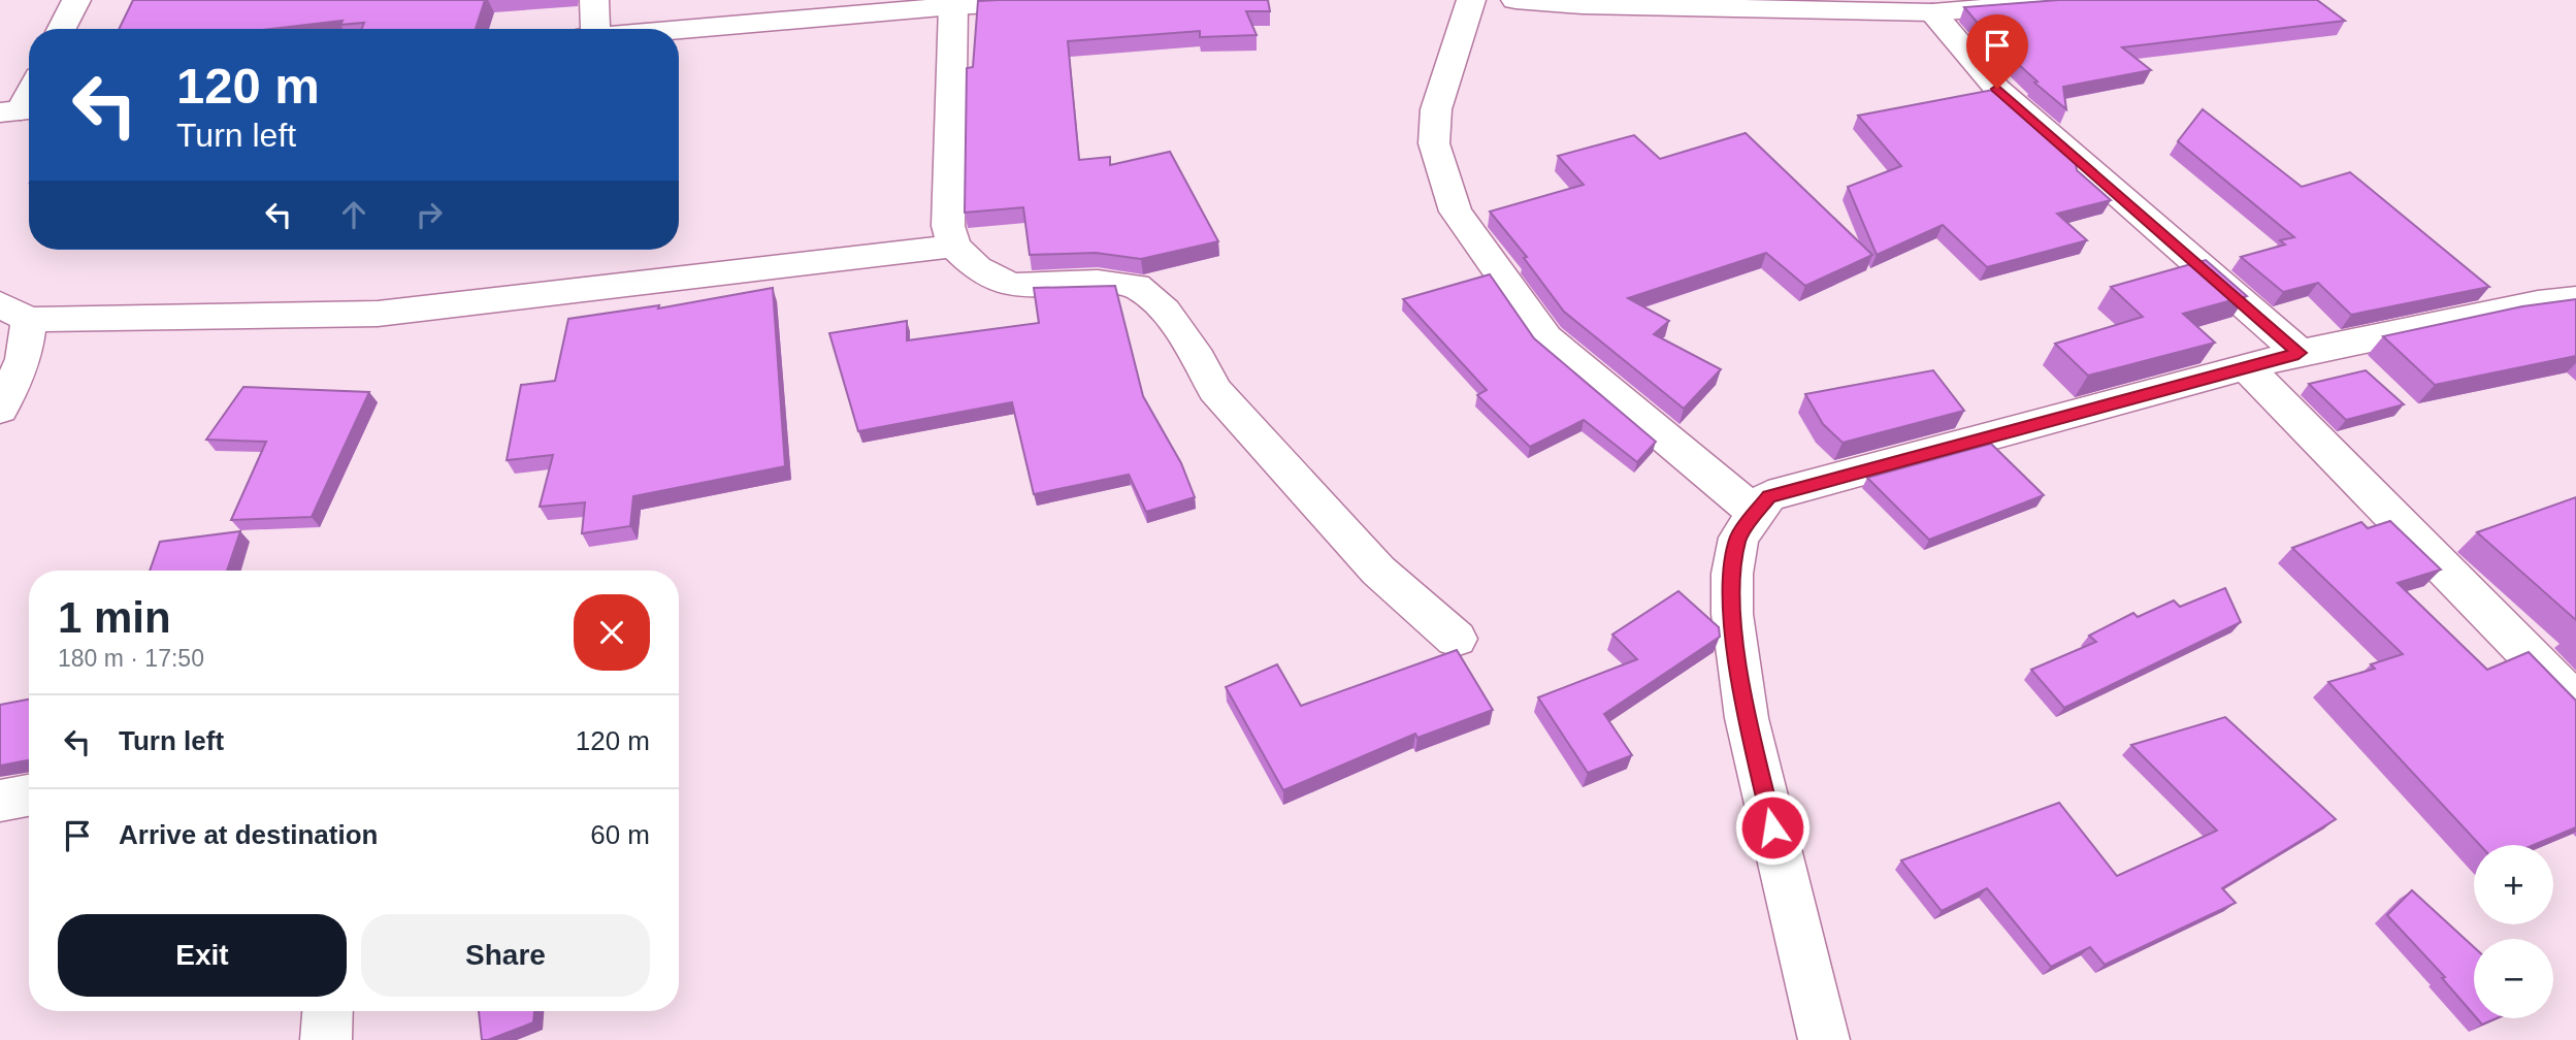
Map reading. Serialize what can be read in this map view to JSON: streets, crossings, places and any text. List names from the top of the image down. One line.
{"page":{"turn":["120 m","Turn left"],"heading":["1 min","180 m · 17:50"],"list":[{"name":"Turn left","value":"120 m"},{"name":"Arrive at destination","value":"60 m"}],"map_buttons":["+","−"],"buttons":["Exit","Share"]}}
